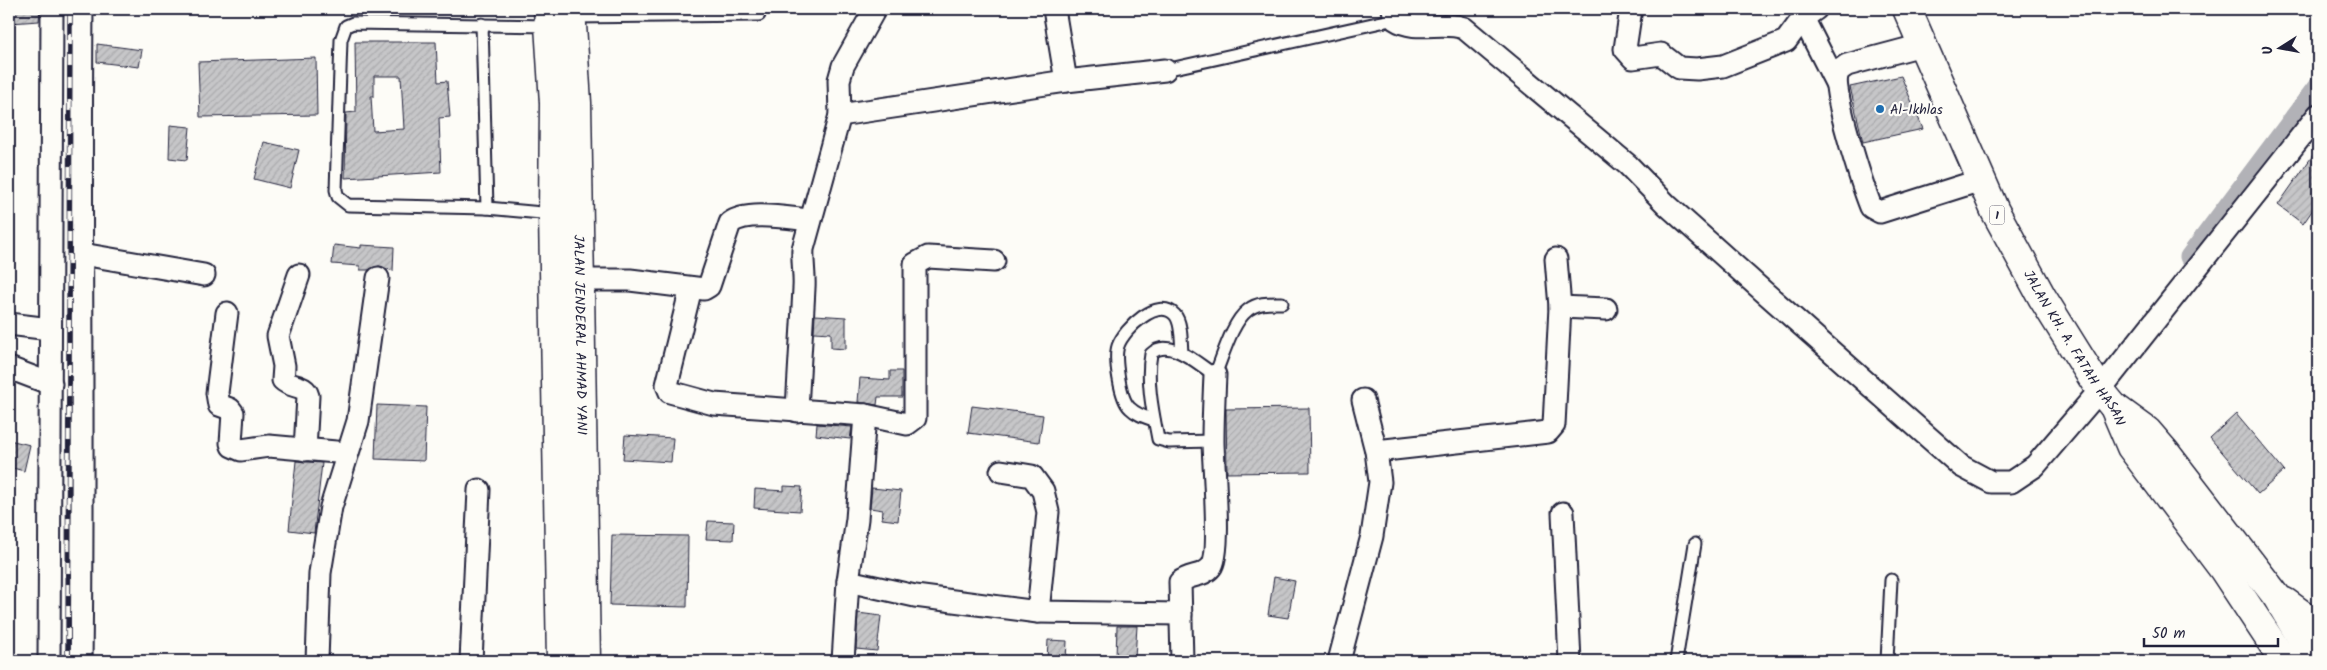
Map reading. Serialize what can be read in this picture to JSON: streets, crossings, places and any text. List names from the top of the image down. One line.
{"streets":{"main road":["1","JALAN JENDERAL AHMAD YANI","JALAN KH. A. FATAH HASAN"]},"crossings":[["1","JALAN KH. A. FATAH HASAN"]],"places":["Al-Ikhlas"],"scale_bar":"50 m","north":"left"}
